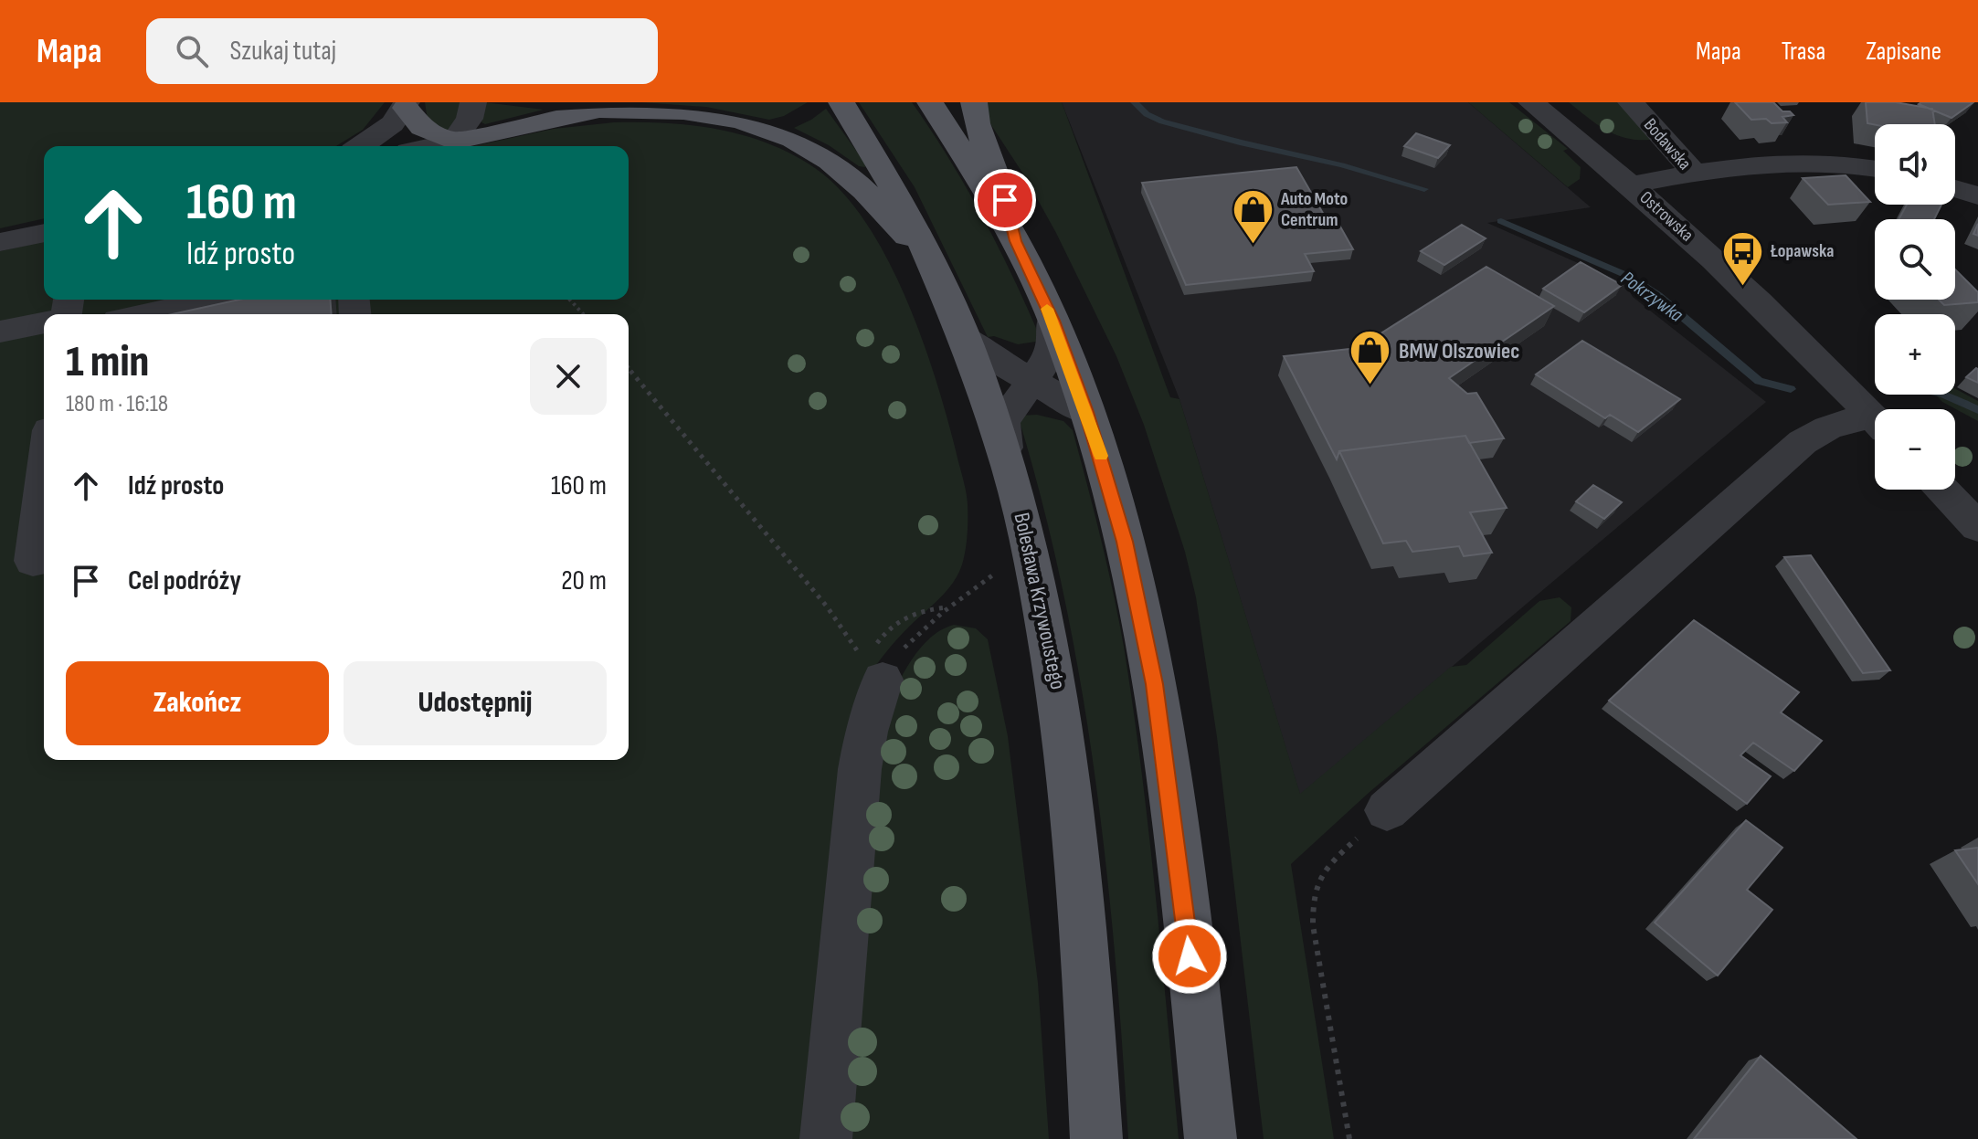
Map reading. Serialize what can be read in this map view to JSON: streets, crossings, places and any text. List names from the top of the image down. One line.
{"streets":{"main road":["Bolesława Krzywoustego"],"street":["Bodawska","Ostrowska"]},"crossings":[["Bodawska","Ostrowska"]],"water":["Pokrzywka"],"places":{"shop":["Auto Moto Centrum","BMW Olszowiec"],"bus stop":["Łopawska"]},"page":{"header":"Mapa","search":"Szukaj tutaj","nav":["Mapa","Trasa","Zapisane"],"map_buttons":["+","−"],"turn":["160 m","Idź prosto"],"heading":["1 min","180 m · 16:18"],"list":[{"name":"Idź prosto","value":"160 m"},{"name":"Cel podróży","value":"20 m"}],"buttons":["Zakończ","Udostępnij"]}}
